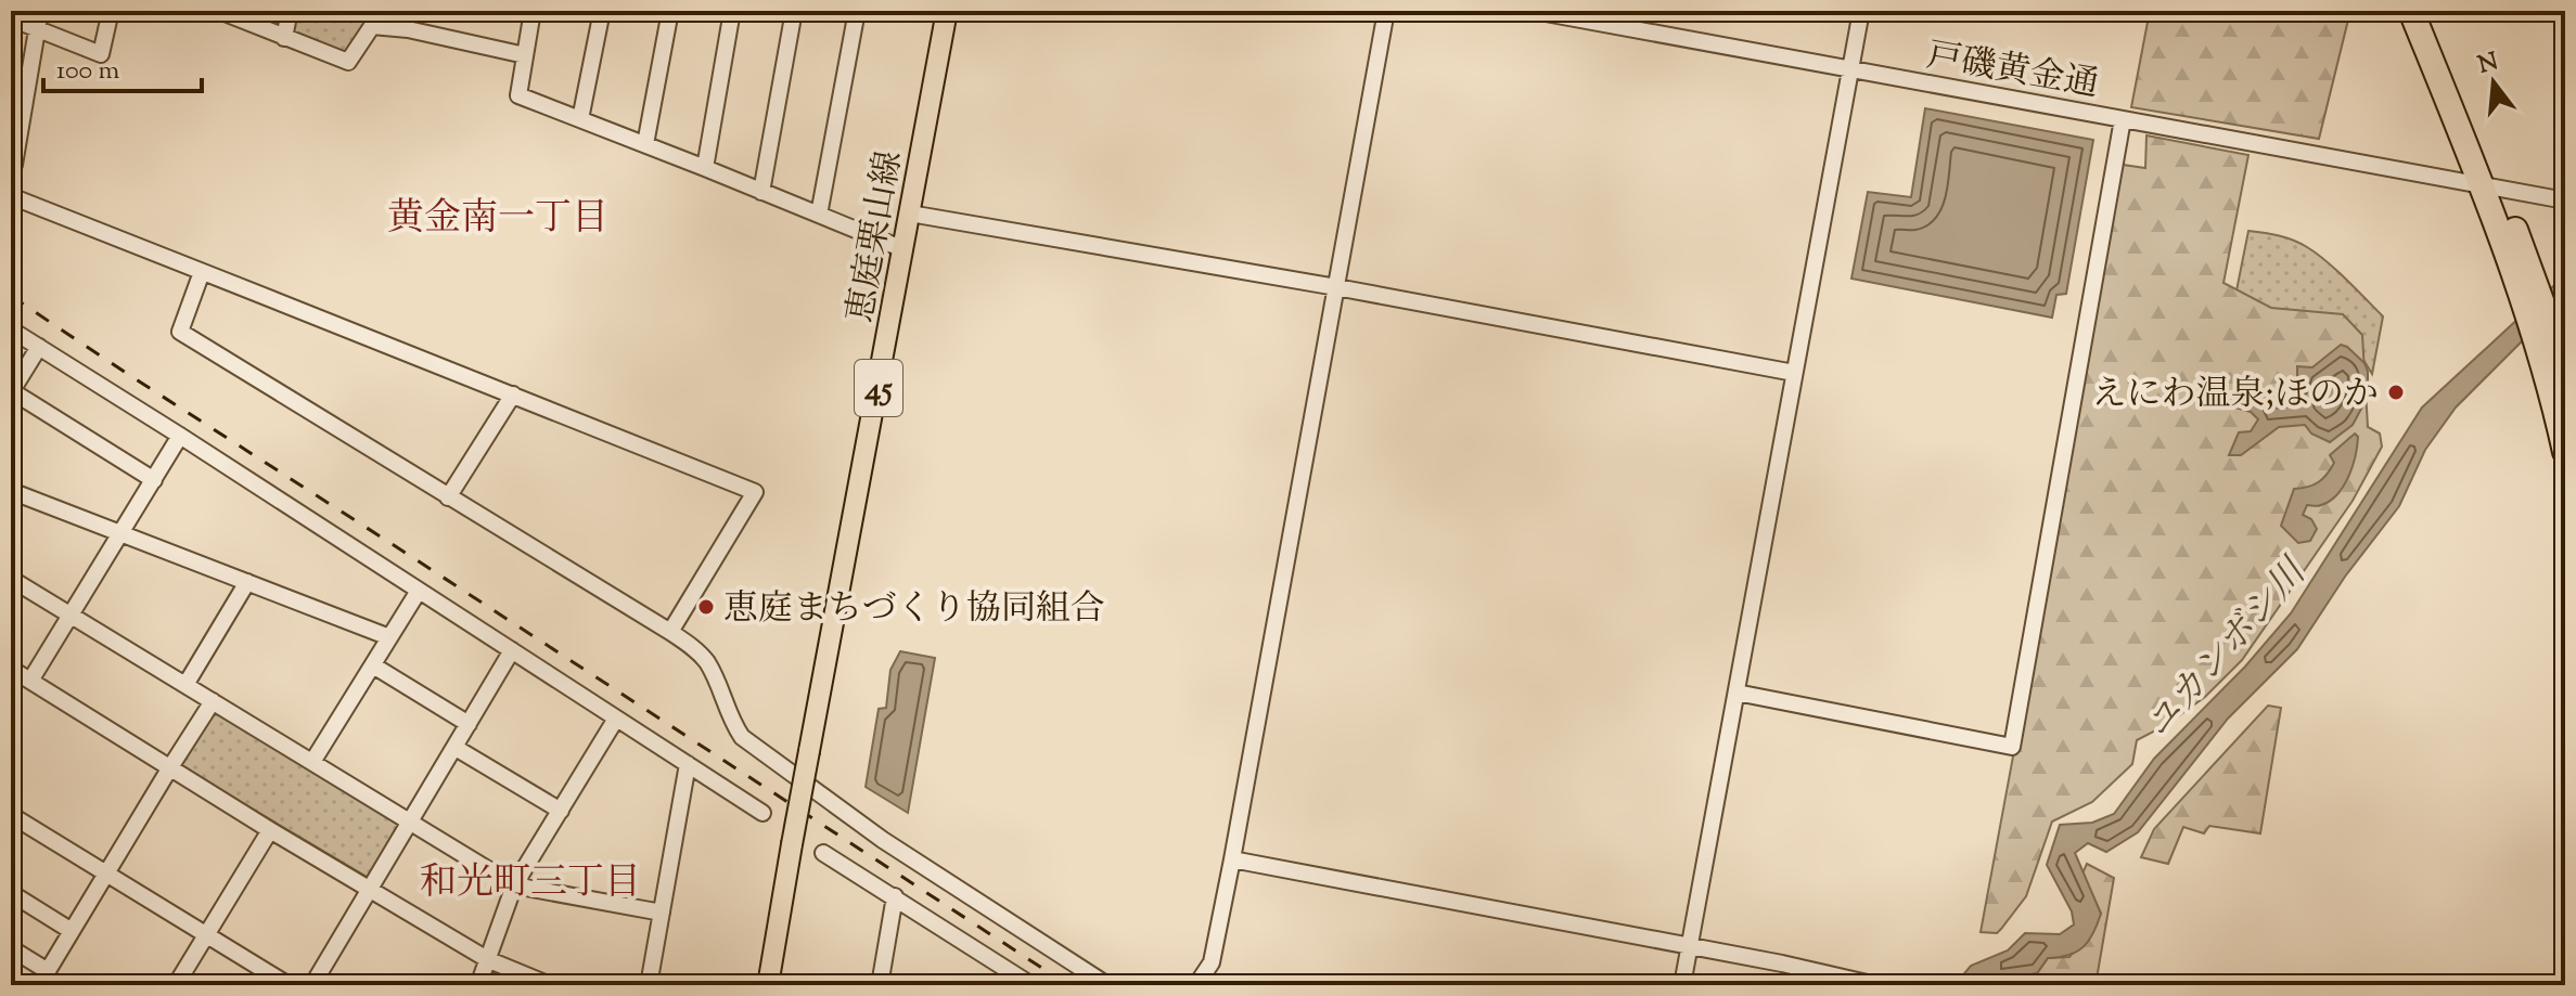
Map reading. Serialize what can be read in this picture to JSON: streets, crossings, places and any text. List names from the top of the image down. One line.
{"streets":{"main road":["恵庭栗山線","45"],"street":["戸磯黄金通"]},"districts":["黄金南一丁目","和光町三丁目"],"water":["ユカンボシ川"],"places":["えにわ温泉;ほのか","恵庭まちづくり協同組合"],"scale_bar":"100 m","north":"top"}
